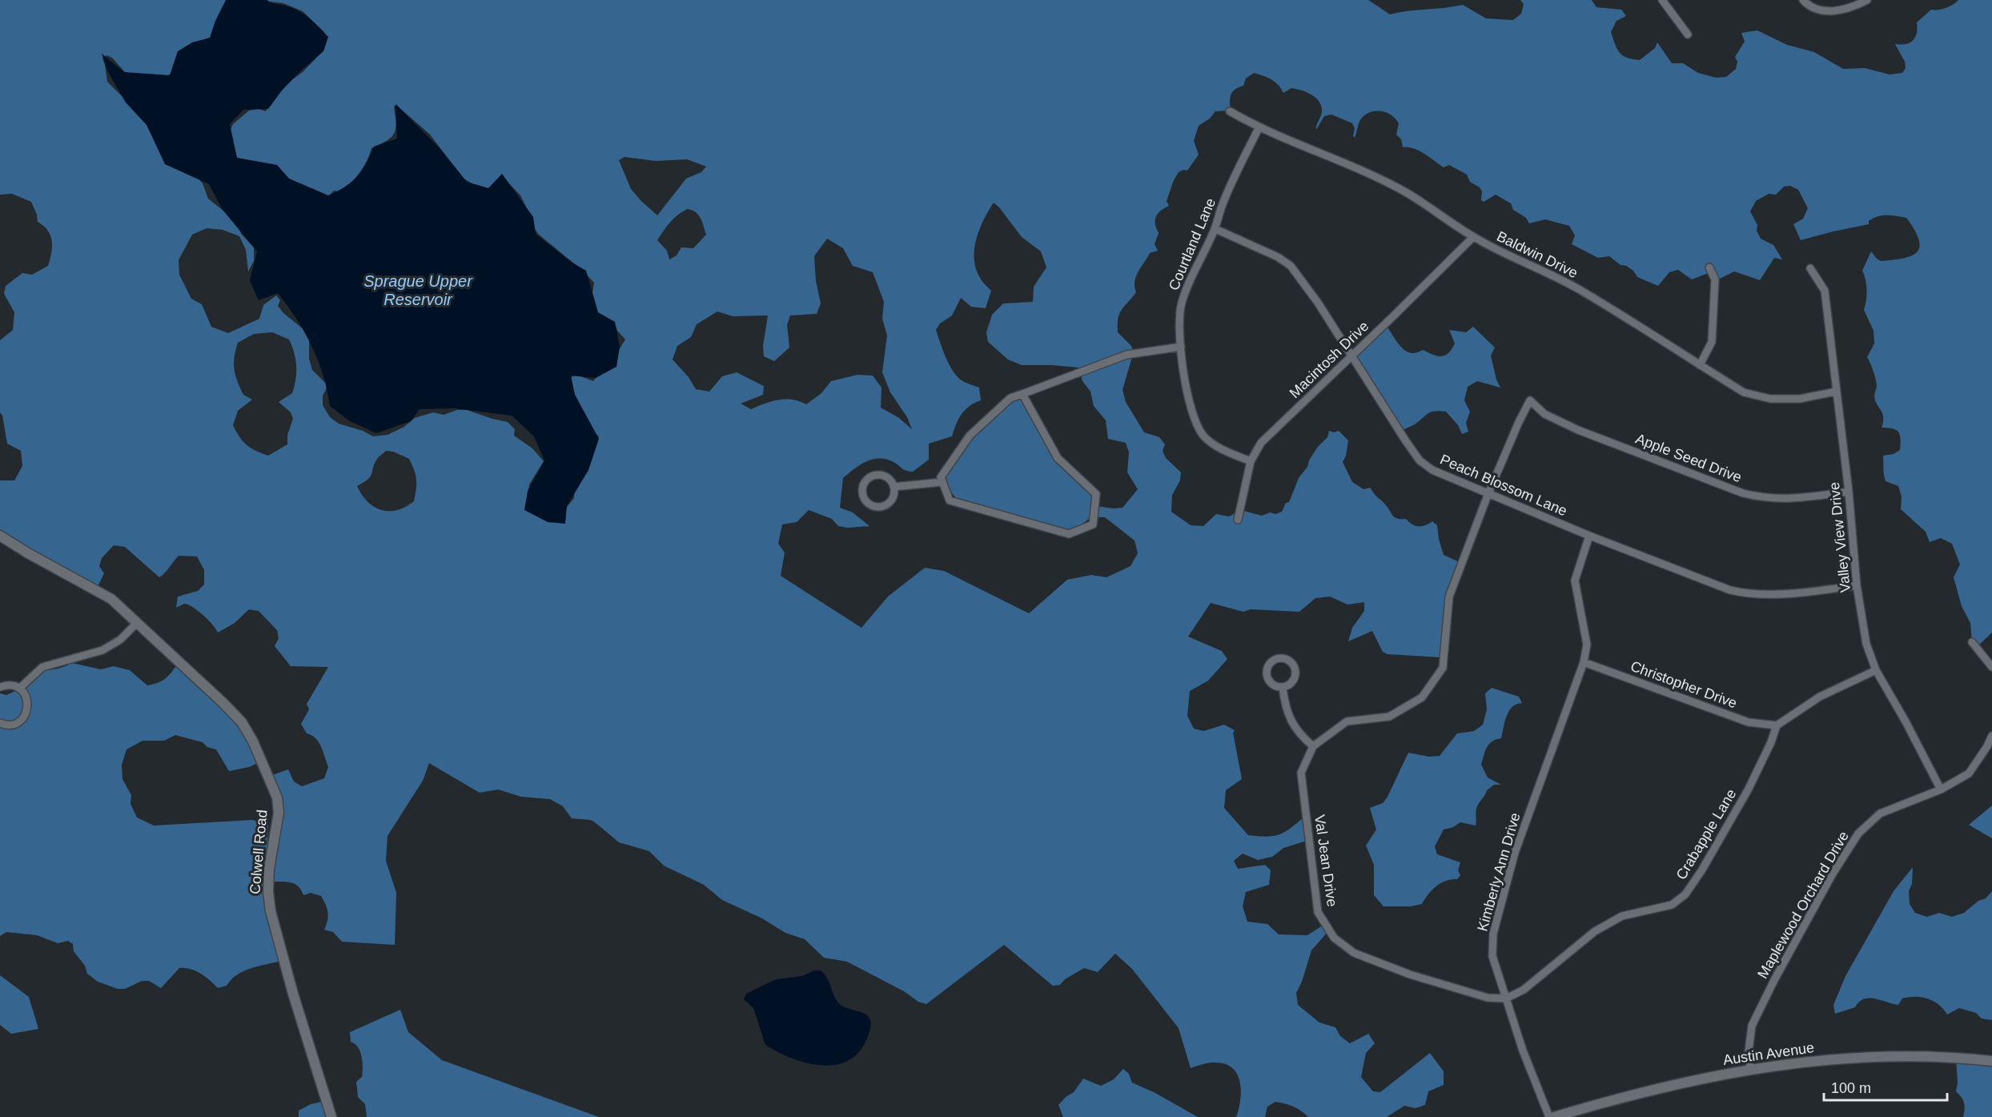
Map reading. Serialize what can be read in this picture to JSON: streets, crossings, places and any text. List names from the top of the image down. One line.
{"streets":{"street":["Courtland Lane","Baldwin Drive","Macintosh Drive","Apple Seed Drive","Peach Blossom Lane","Valley View Drive","Christopher Drive","Crabapple Lane","Colwell Road","Val Jean Drive","Kimberly Ann Drive","Maplewood Orchard Drive","Austin Avenue"]},"crossings":[["Courtland Lane","Baldwin Drive"],["Courtland Lane","Macintosh Drive"],["Courtland Lane","Peach Blossom Lane"],["Baldwin Drive","Macintosh Drive"],["Baldwin Drive","Valley View Drive"],["Macintosh Drive","Peach Blossom Lane"],["Apple Seed Drive","Peach Blossom Lane"],["Apple Seed Drive","Valley View Drive"],["Peach Blossom Lane","Valley View Drive"],["Peach Blossom Lane","Kimberly Ann Drive"],["Valley View Drive","Maplewood Orchard Drive"],["Christopher Drive","Crabapple Lane"],["Christopher Drive","Kimberly Ann Drive"],["Crabapple Lane","Val Jean Drive"],["Crabapple Lane","Kimberly Ann Drive"],["Val Jean Drive","Kimberly Ann Drive"],["Maplewood Orchard Drive","Austin Avenue"]],"water":["Sprague Upper Reservoir"],"scale_bar":"100 m"}
